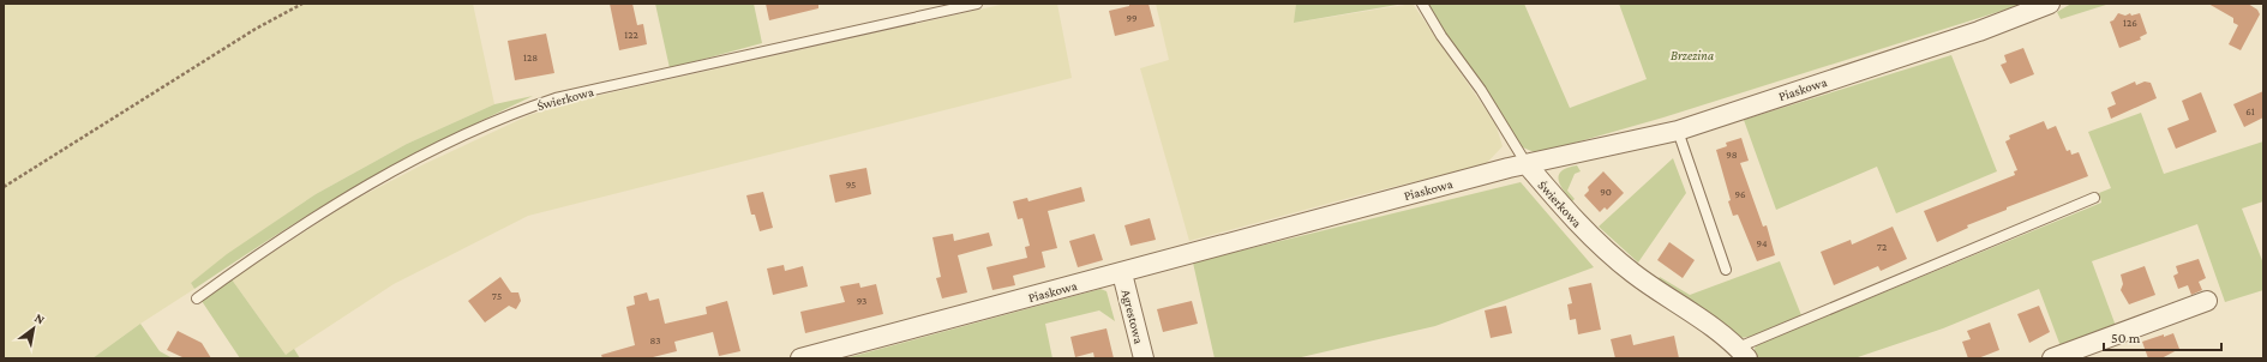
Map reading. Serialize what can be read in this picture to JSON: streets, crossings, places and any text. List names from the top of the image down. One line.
{"streets":{"street":["Piaskowa","Świerkowa","Agrestowa"]},"crossings":[["Piaskowa","Świerkowa"],["Piaskowa","Agrestowa"]],"parks":["Brzezina"],"house_numbers":["99","126","122","128","61","98","95","90","96","94","72","75","93","83"],"scale_bar":"50 m","north":"top right"}
